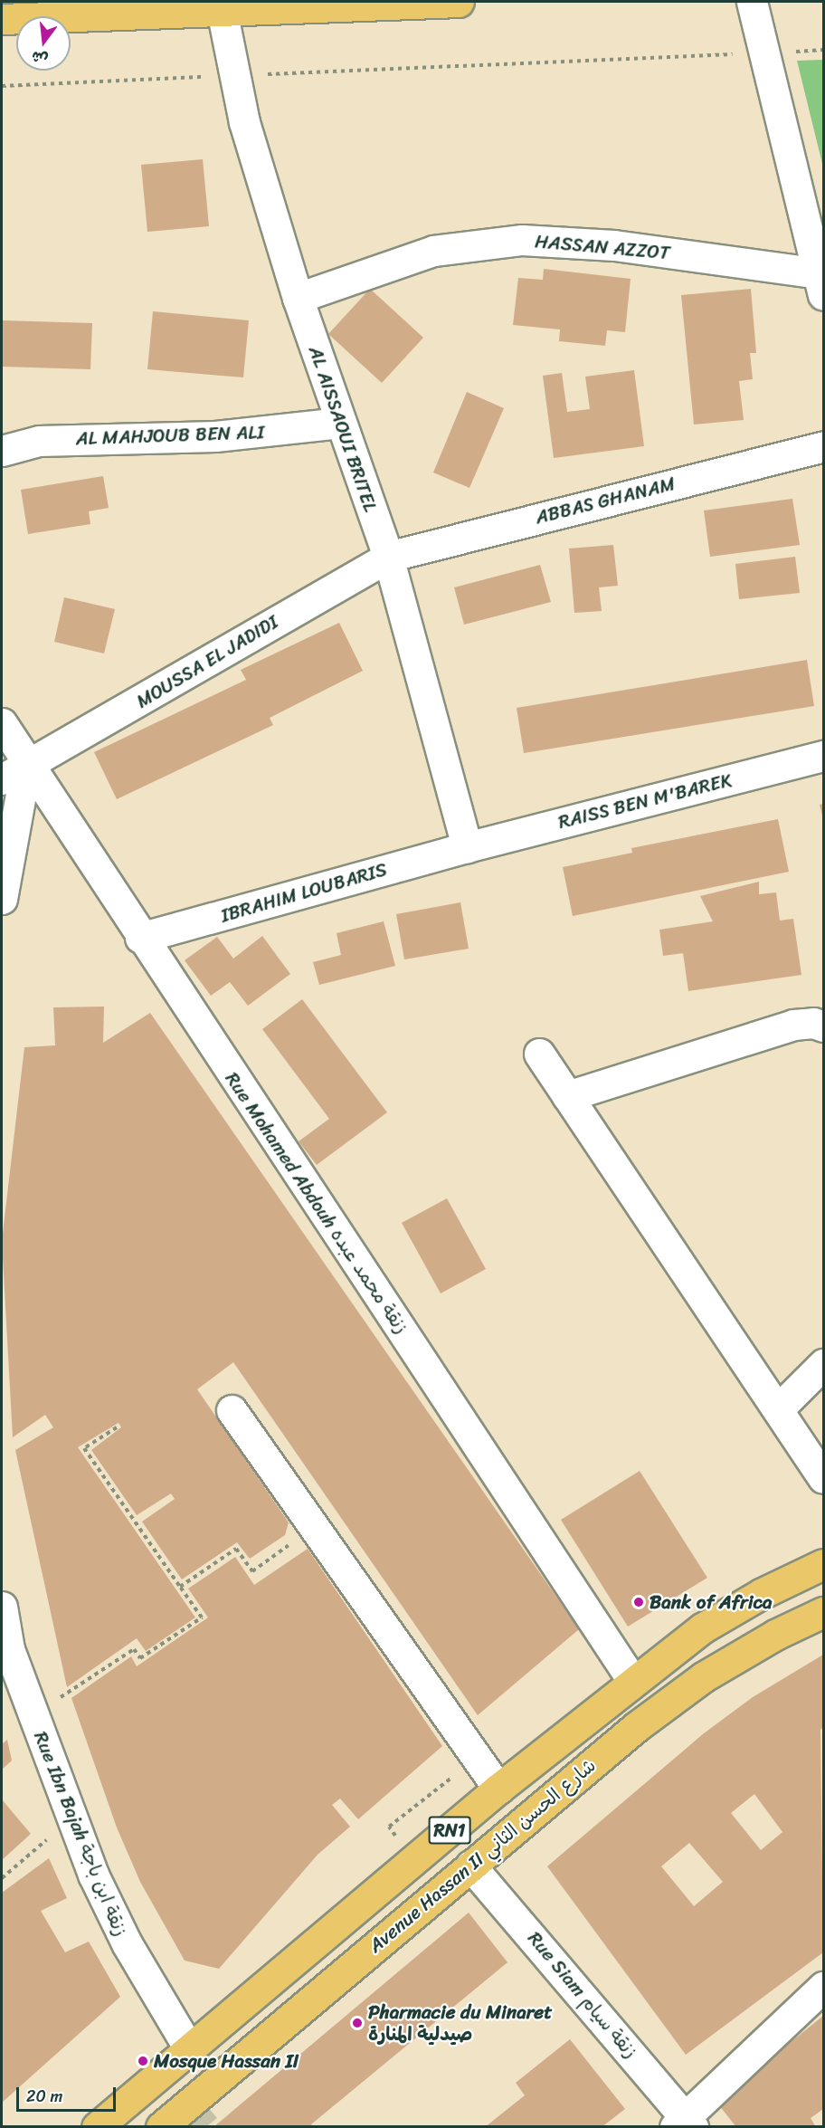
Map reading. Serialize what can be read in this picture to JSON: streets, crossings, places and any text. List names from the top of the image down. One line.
{"streets":{"main road":["RN1","Avenue Hassan II شارع الحسن الثاني"],"street":["HASSAN AZZOT","AL AISSAOUI BRITEL","AL MAHJOUB BEN ALI","ABBAS GHANAM","MOUSSA EL JADIDI","RAISS BEN M'BAREK","IBRAHIM LOUBARIS","Rue Mohamed Abdouh زنقة محمد عبده","Rue Ibn Bajah زنقة ابن باجة","Rue Siam زنقة سيام"]},"crossings":[["HASSAN AZZOT","AL AISSAOUI BRITEL"],["AL AISSAOUI BRITEL","AL MAHJOUB BEN ALI"],["AL AISSAOUI BRITEL","ABBAS GHANAM"],["AL AISSAOUI BRITEL","MOUSSA EL JADIDI"],["AL AISSAOUI BRITEL","RAISS BEN M'BAREK"],["AL AISSAOUI BRITEL","IBRAHIM LOUBARIS"],["ABBAS GHANAM","MOUSSA EL JADIDI"],["MOUSSA EL JADIDI","Rue Mohamed Abdouh زنقة محمد عبده"],["RAISS BEN M'BAREK","IBRAHIM LOUBARIS"],["IBRAHIM LOUBARIS","Rue Mohamed Abdouh زنقة محمد عبده"],["Rue Mohamed Abdouh زنقة محمد عبده","Avenue Hassan II شارع الحسن الثاني"],["Rue Ibn Bajah زنقة ابن باجة","Avenue Hassan II شارع الحسن الثاني"],["Avenue Hassan II شارع الحسن الثاني","Rue Siam زنقة سيام"]],"places":["Bank of Africa","Pharmacie du Minaret صيدلية المنارة","Mosque Hassan II"],"scale_bar":"20 m","north":"bottom"}
